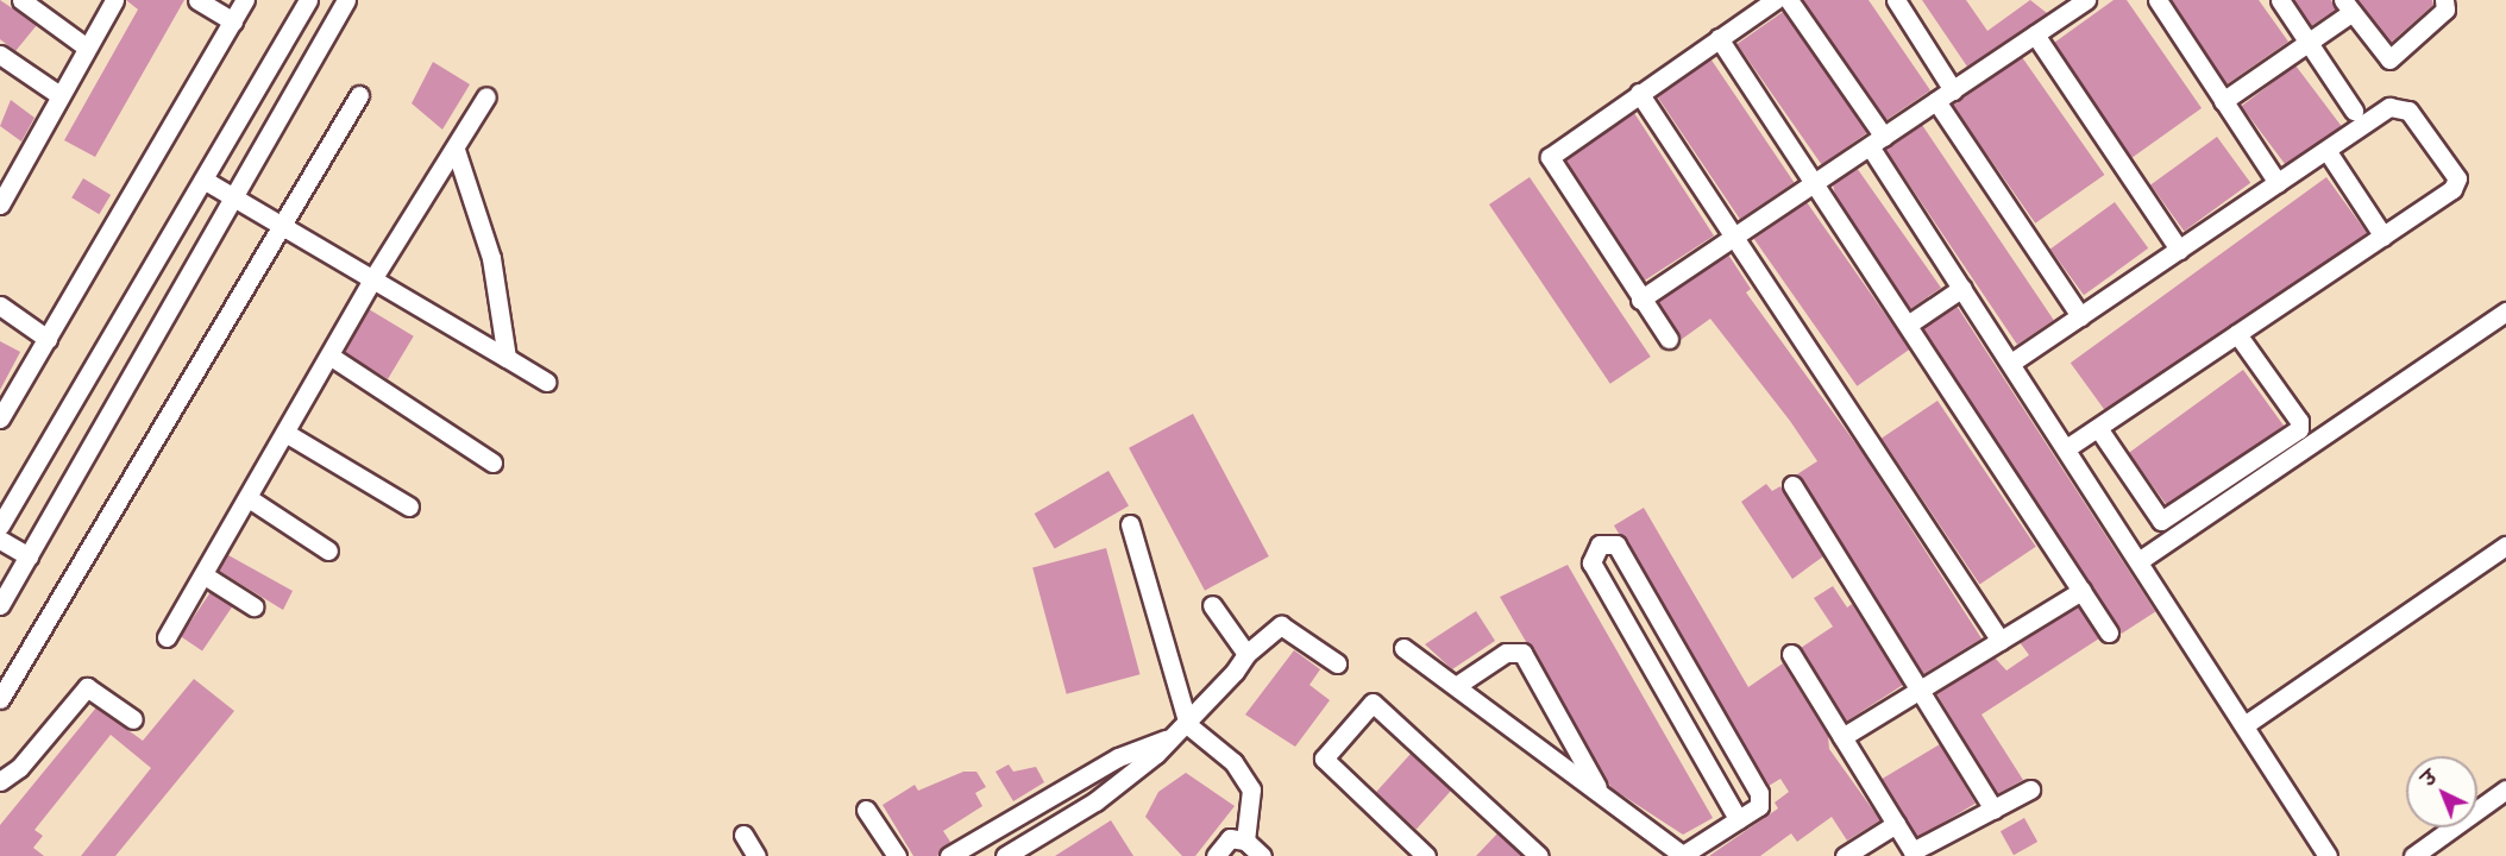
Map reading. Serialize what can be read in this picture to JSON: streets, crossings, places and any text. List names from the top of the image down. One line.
{"north":"top left"}
